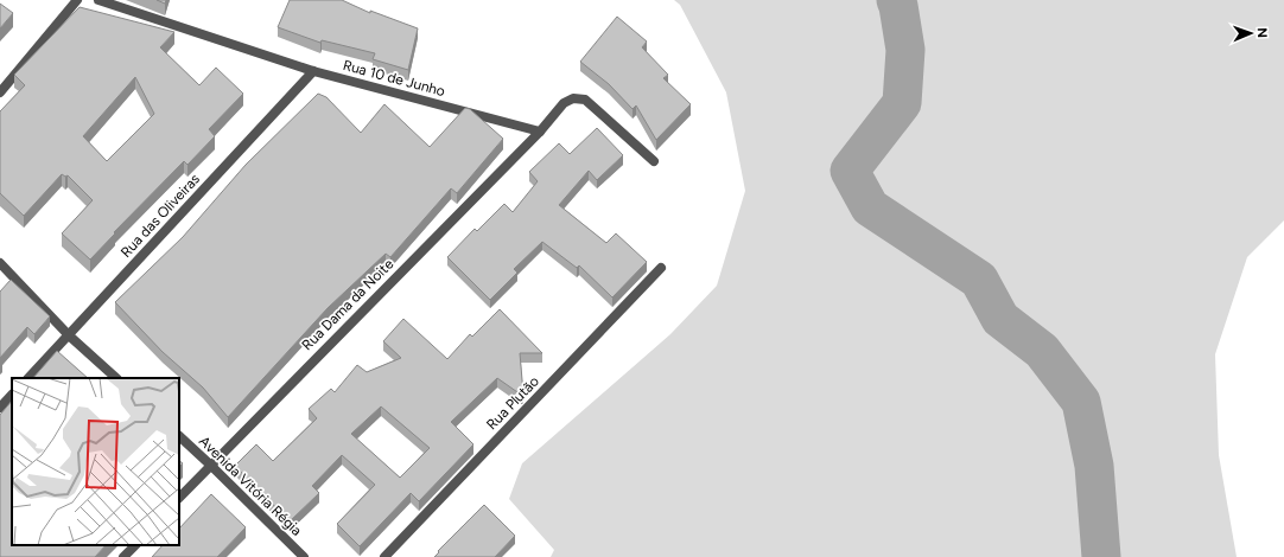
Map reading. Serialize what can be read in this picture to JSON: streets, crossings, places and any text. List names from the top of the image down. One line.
{"streets":{"street":["Rua 10 de Junho","Rua das Oliveiras","Rua Dama da Noite","Rua Plutão","Avenida Vitória Régia"]},"crossings":[["Rua 10 de Junho","Rua das Oliveiras"],["Rua 10 de Junho","Rua Dama da Noite"],["Rua Dama da Noite","Avenida Vitória Régia"]],"north":"right"}
